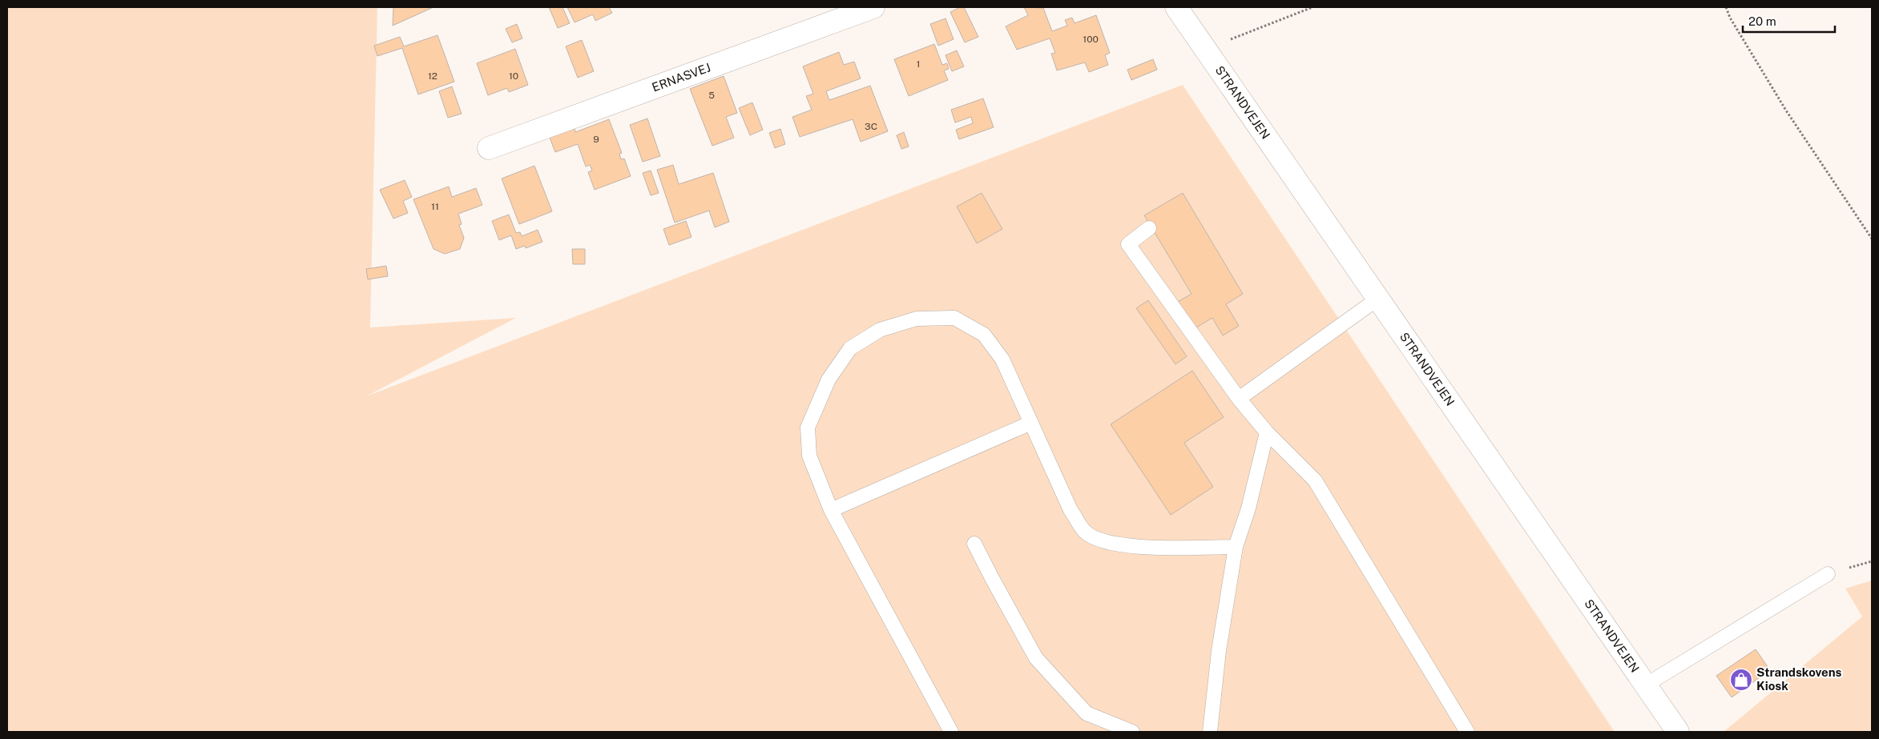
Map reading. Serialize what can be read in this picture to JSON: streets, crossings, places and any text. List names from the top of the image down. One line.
{"streets":{"main road":["ERNASVEJ","STRANDVEJEN"]},"places":{"shop":["Strandskovens Kiosk"]},"house_numbers":["100","1","12","10","5","3C","9","11"],"scale_bar":"20 m"}
